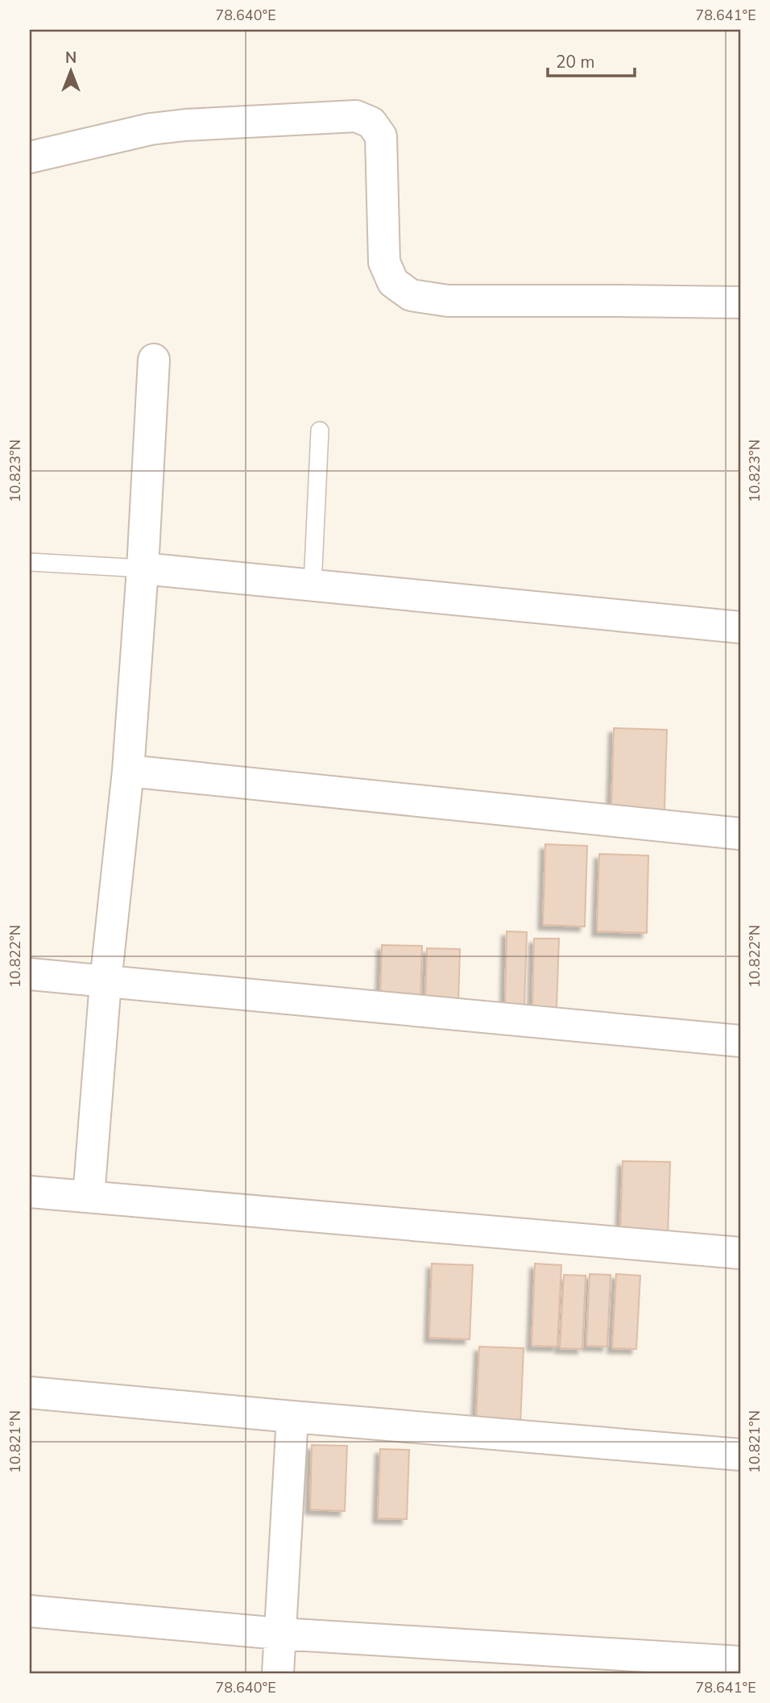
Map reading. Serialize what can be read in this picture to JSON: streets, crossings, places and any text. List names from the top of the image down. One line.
{"scale_bar":"20 m","north":"top","coordinates":["78.640°E","78.641°E","10.823°N","10.822°N","10.821°N"]}
